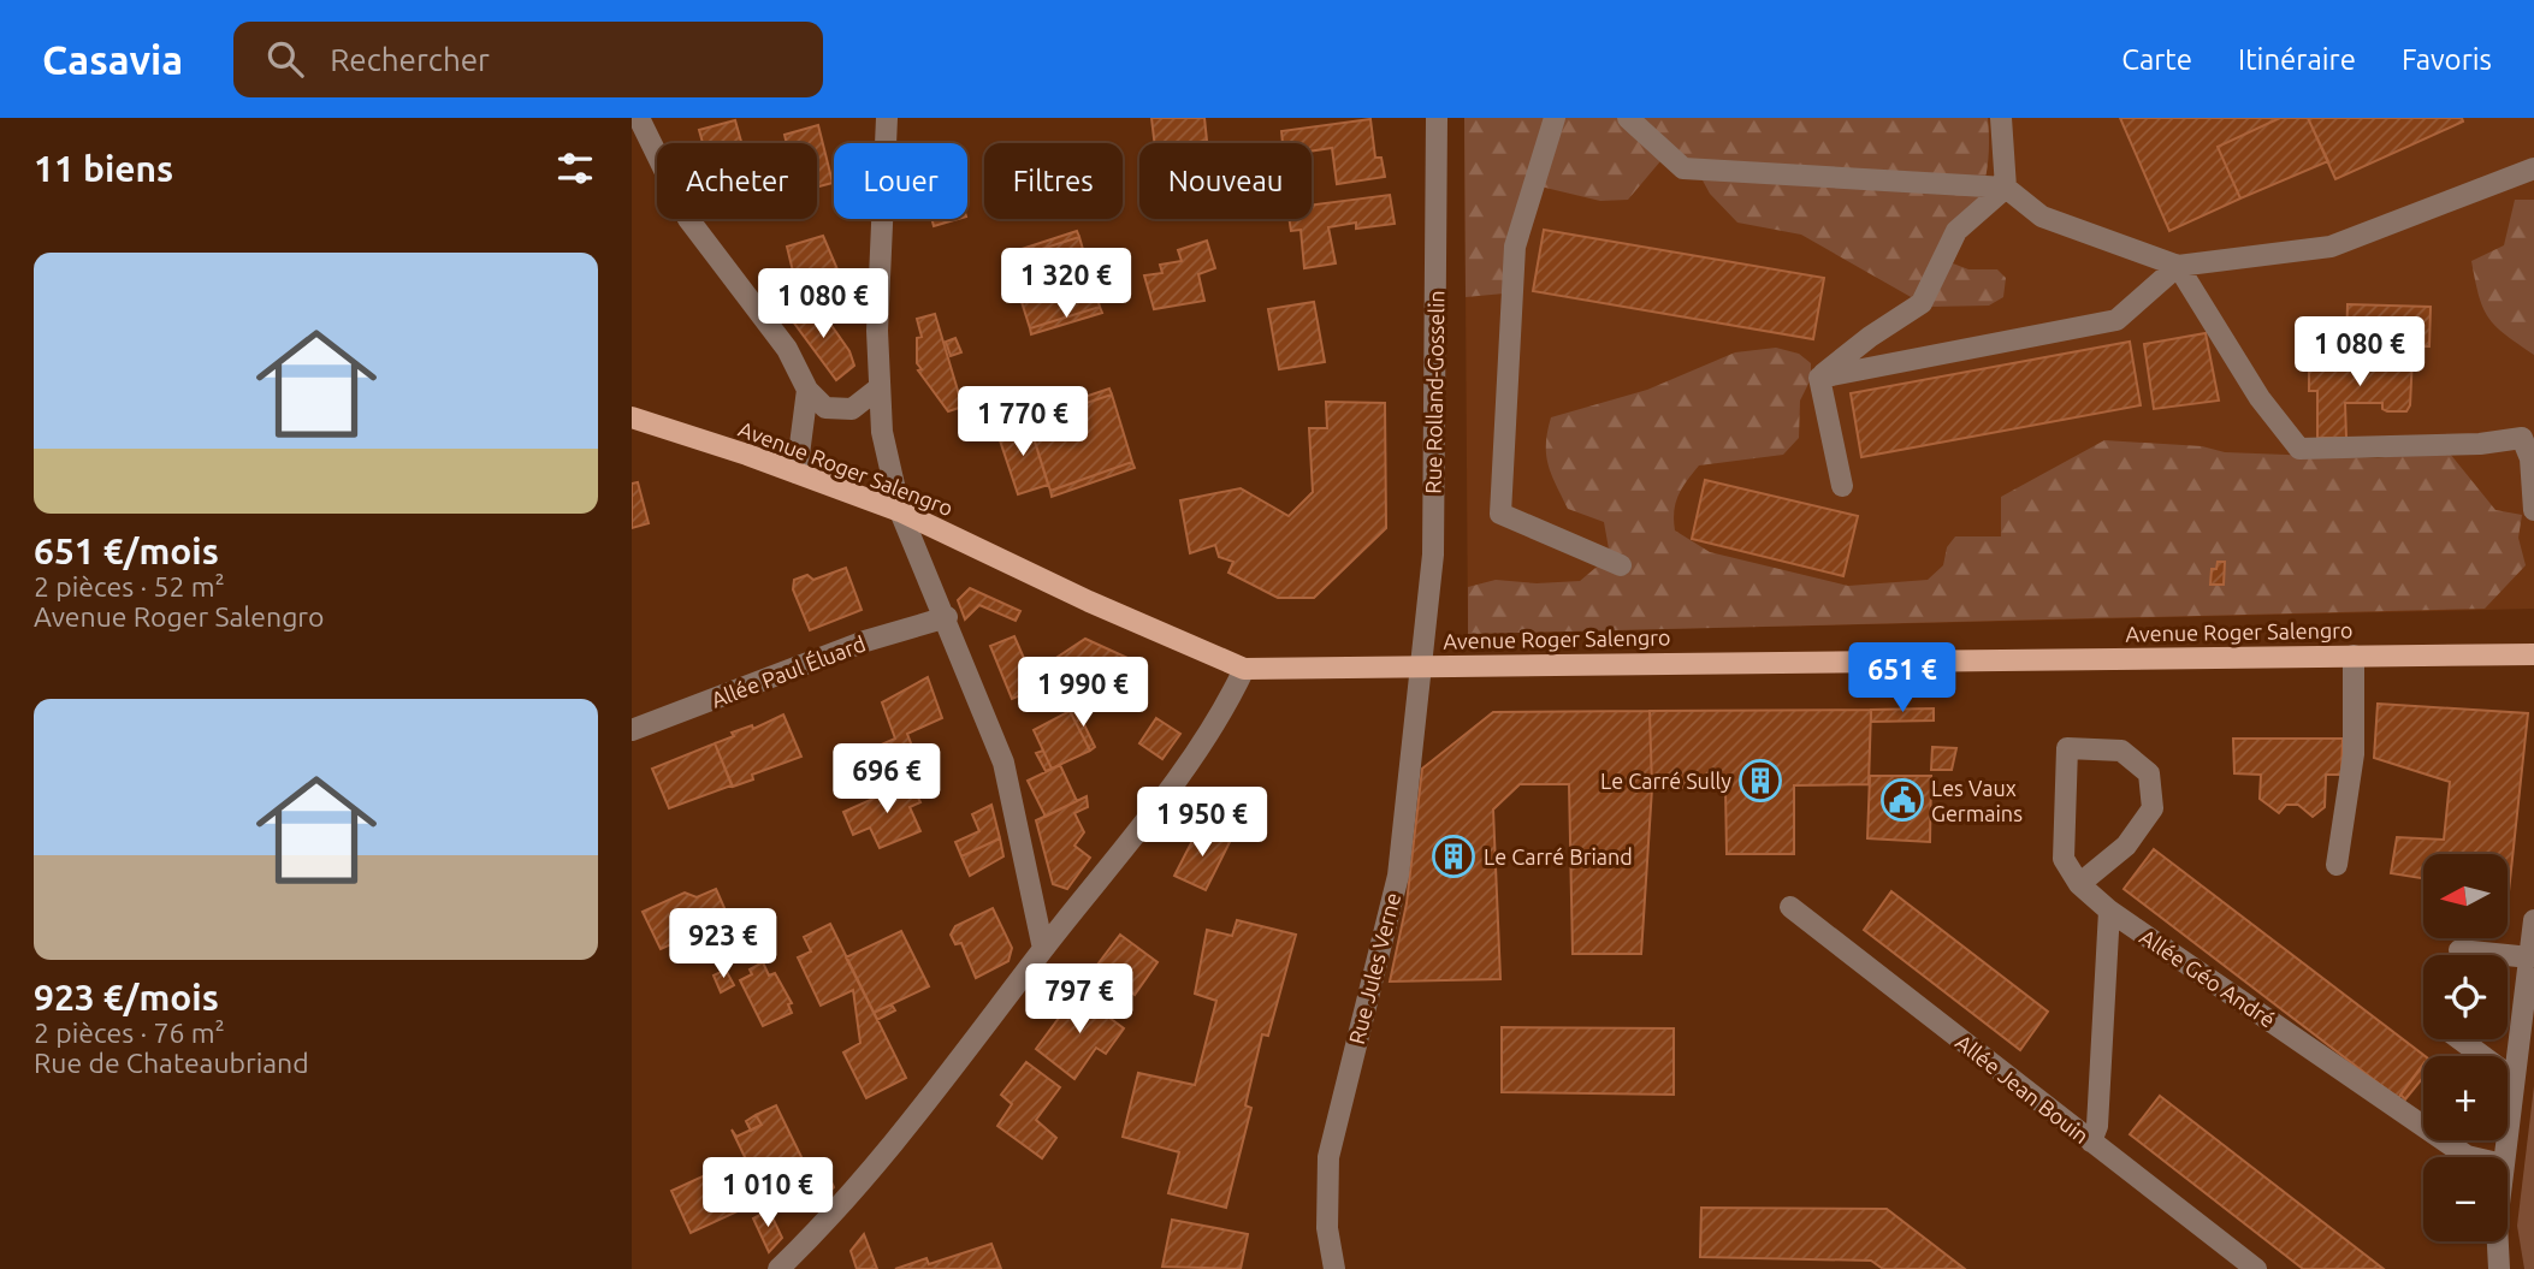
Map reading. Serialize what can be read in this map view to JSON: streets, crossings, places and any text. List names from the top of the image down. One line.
{"streets":{"main road":["Avenue Roger Salengro"],"street":["Rue Rolland-Gosselin","Allée Paul Éluard","Rue Jules Verne","Allée Géo André","Allée Jean Bouin"]},"crossings":[["Rue Rolland-Gosselin","Avenue Roger Salengro"],["Rue Rolland-Gosselin","Rue Jules Verne"],["Avenue Roger Salengro","Rue Jules Verne"],["Allée Géo André","Allée Jean Bouin"]],"places":{"building":["Le Carré Sully","Le Carré Briand"],"public building":["Les Vaux Germains"]},"north":"left","page":{"header":"Casavia","search":"Rechercher","nav":["Carte","Itinéraire","Favoris"],"heading":"11 biens","chip":["Acheter","Louer","Filtres","Nouveau"],"list":[{"name":"651 €/mois","note":"2 pièces · 52 m² · Avenue Roger Salengro"},{"name":"923 €/mois","note":"2 pièces · 76 m² · Rue de Chateaubriand"}],"price":["1 320 €","1 080 €","1 080 €","1 770 €","651 €","1 990 €","696 €","1 950 €","923 €","797 €","1 010 €"],"map_buttons":["+","−"]}}
